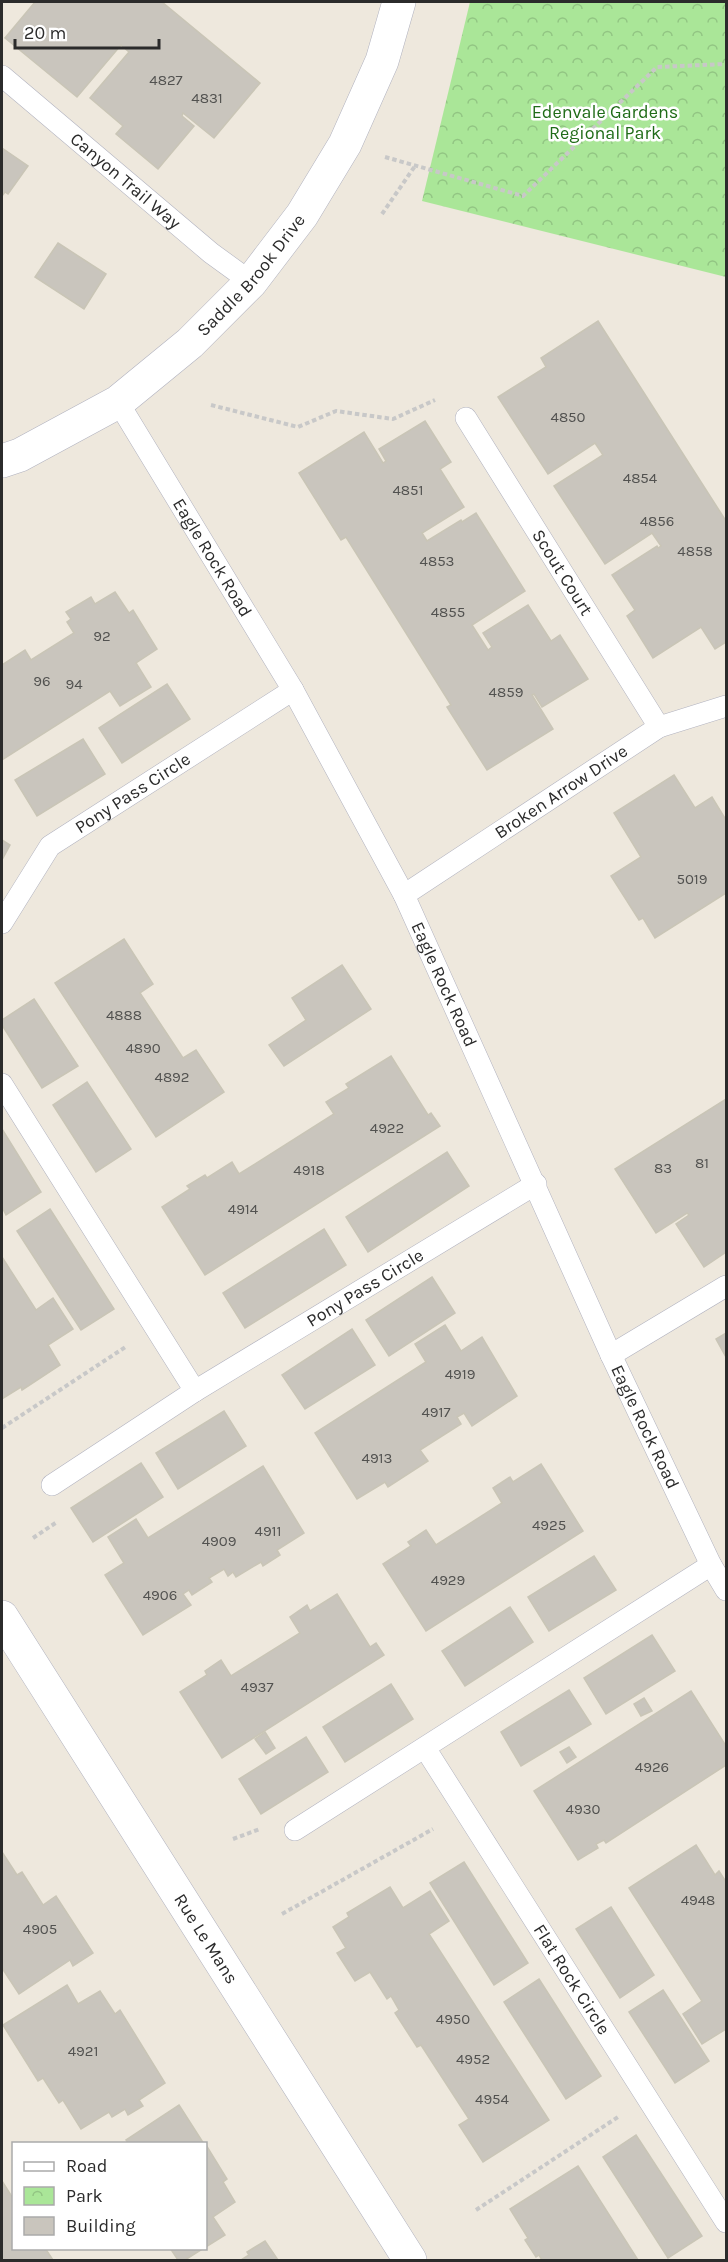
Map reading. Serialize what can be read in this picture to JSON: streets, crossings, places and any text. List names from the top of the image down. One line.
{"streets":{"street":["Saddle Brook Drive","Rue Le Mans"],"lane":["Canyon Trail Way","Eagle Rock Road","Scout Court","Broken Arrow Drive","Pony Pass Circle","Flat Rock Circle"]},"crossings":[["Canyon Trail Way","Saddle Brook Drive"],["Saddle Brook Drive","Eagle Rock Road"],["Eagle Rock Road","Broken Arrow Drive"],["Eagle Rock Road","Pony Pass Circle"],["Scout Court","Broken Arrow Drive"]],"parks":["Edenvale Gardens Regional Park"],"house_numbers":["4827","4831","4850","4854","4851","4856","4858","4853","4855","92","96","94","4859","5019","4888","4890","4892","4922","81","83","4918","4914","4919","4917","4913","4925","4911","4909","4929","4906","4937","4926","4930","4948","4905","4950","4921","4952","4954"],"legend":["Road","Park","Building"],"scale_bar":"20 m"}
